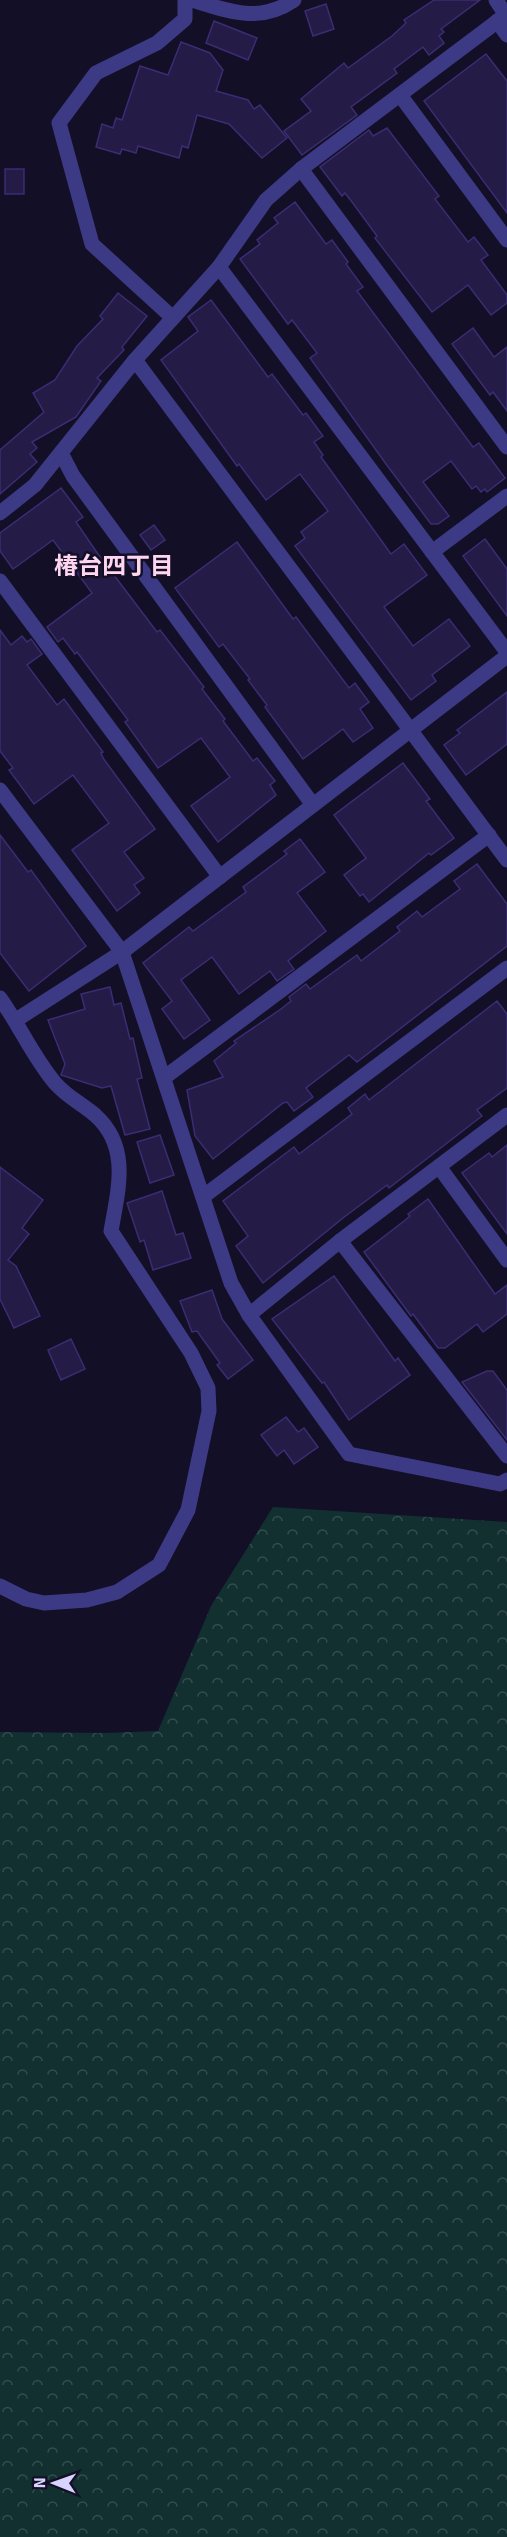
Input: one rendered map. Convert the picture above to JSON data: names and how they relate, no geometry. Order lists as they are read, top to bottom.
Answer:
{
  "districts": ["椿台四丁目"],
  "north": "left"
}
